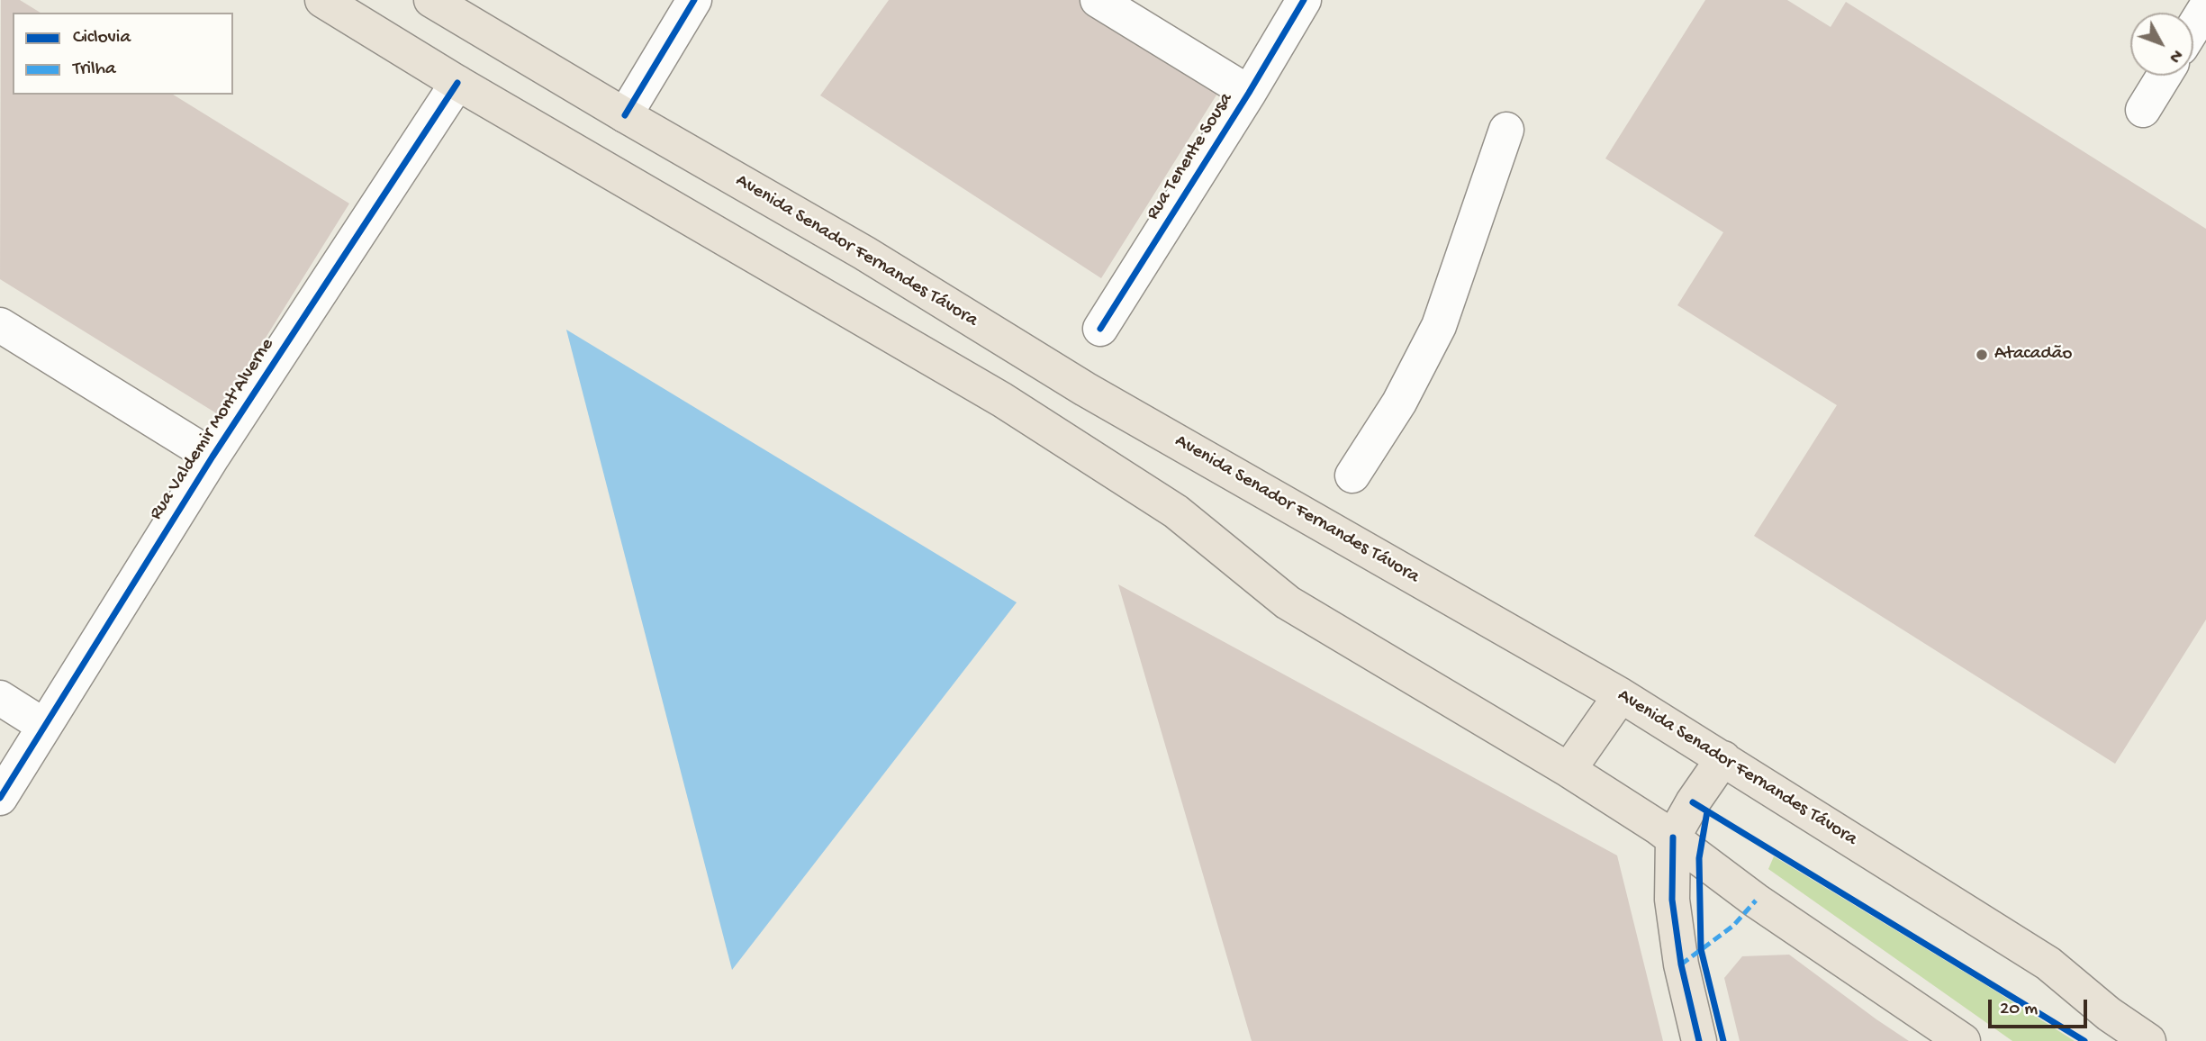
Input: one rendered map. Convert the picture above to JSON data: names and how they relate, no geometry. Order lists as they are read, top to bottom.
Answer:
{
  "streets": {
    "main road": ["Avenida Senador Fernandes Távora"],
    "street": ["Rua Tenente Sousa", "Rua Valdemir Mont'Alverne"]
  },
  "places": ["Atacadão"],
  "legend": ["Ciclovia", "Trilha"],
  "scale_bar": "20 m",
  "north": "bottom right"
}
